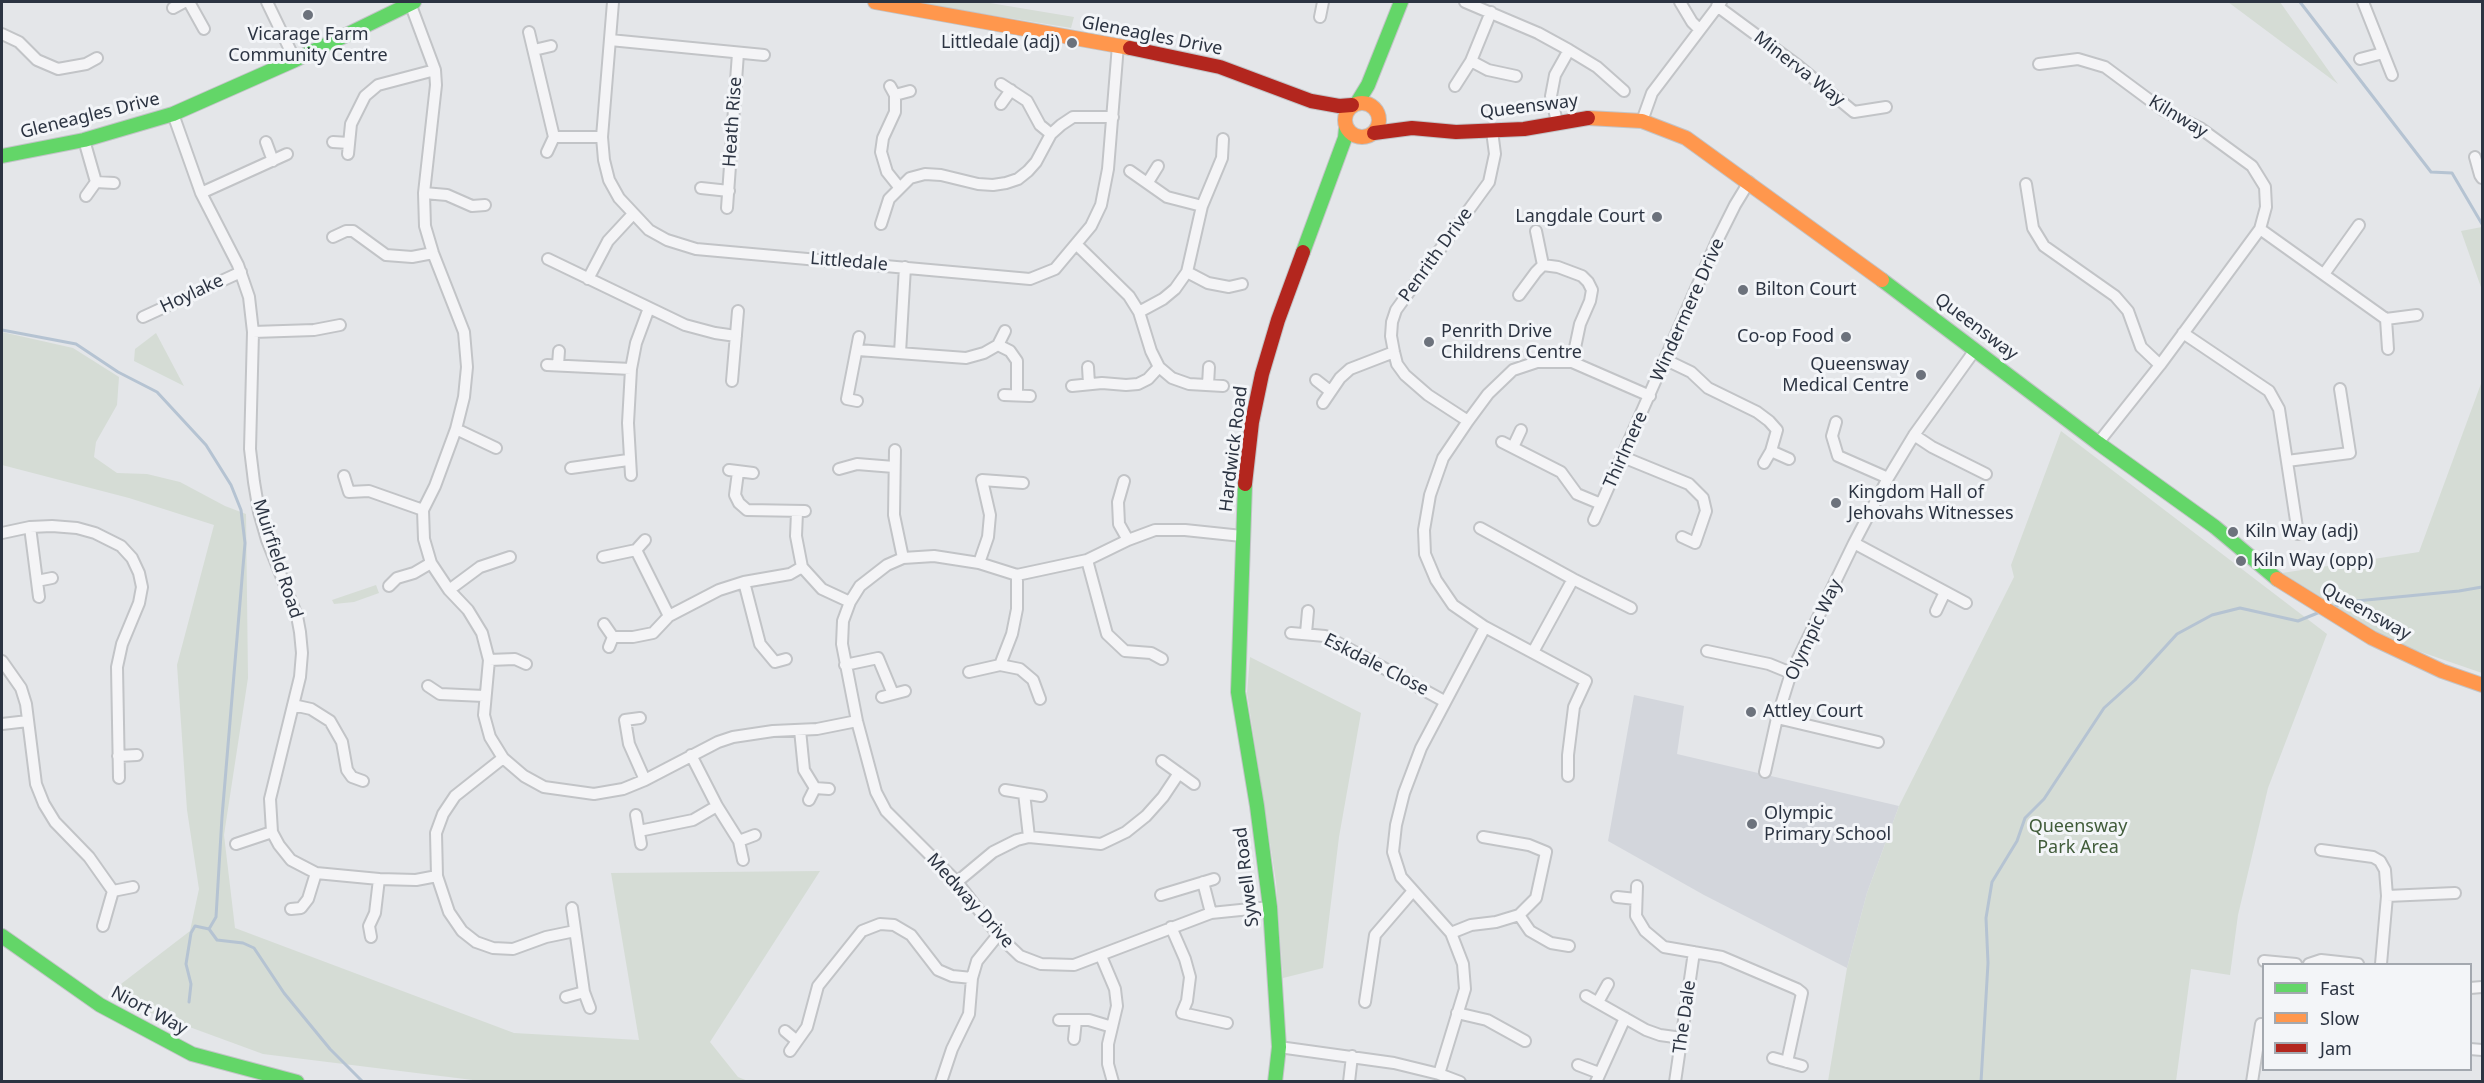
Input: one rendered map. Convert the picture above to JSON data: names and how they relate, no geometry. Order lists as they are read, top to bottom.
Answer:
{
  "streets": {
    "main road": [
      "Gleneagles Drive",
      "Queensway",
      "Hardwick Road",
      "Sywell Road",
      "Niort Way"
    ],
    "street": [
      "Minerva Way",
      "Kilnway",
      "Heath Rise",
      "Penrith Drive",
      "Littledale",
      "Hoylake",
      "Windermere Drive",
      "Thirlmere",
      "Muirfield Road",
      "Olympic Way",
      "Eskdale Close",
      "Medway Drive",
      "The Dale"
    ]
  },
  "crossings": [
    ["Gleneagles Drive", "Queensway"],
    ["Gleneagles Drive", "Littledale"],
    ["Gleneagles Drive", "Hardwick Road"],
    ["Gleneagles Drive", "Muirfield Road"],
    ["Minerva Way", "Queensway"],
    ["Queensway", "Kilnway"],
    ["Queensway", "Penrith Drive"],
    ["Queensway", "Windermere Drive"],
    ["Queensway", "Hardwick Road"],
    ["Queensway", "Olympic Way"],
    ["Heath Rise", "Littledale"],
    ["Penrith Drive", "Windermere Drive"],
    ["Hoylake", "Muirfield Road"],
    ["Windermere Drive", "Thirlmere"],
    ["Hardwick Road", "Sywell Road"],
    ["Hardwick Road", "Medway Drive"],
    ["Sywell Road", "Medway Drive"]
  ],
  "parks": ["Queensway Park Area"],
  "places": [
    "Vicarage Farm Community Centre",
    "Littledale (adj)",
    "Langdale Court",
    "Bilton Court",
    "Co-op Food",
    "Penrith Drive Childrens Centre",
    "Queensway Medical Centre",
    "Kingdom Hall of Jehovahs Witnesses",
    "Kiln Way (adj)",
    "Kiln Way (opp)",
    "Attley Court",
    "Olympic Primary School"
  ],
  "legend": ["Fast", "Slow", "Jam"]
}
